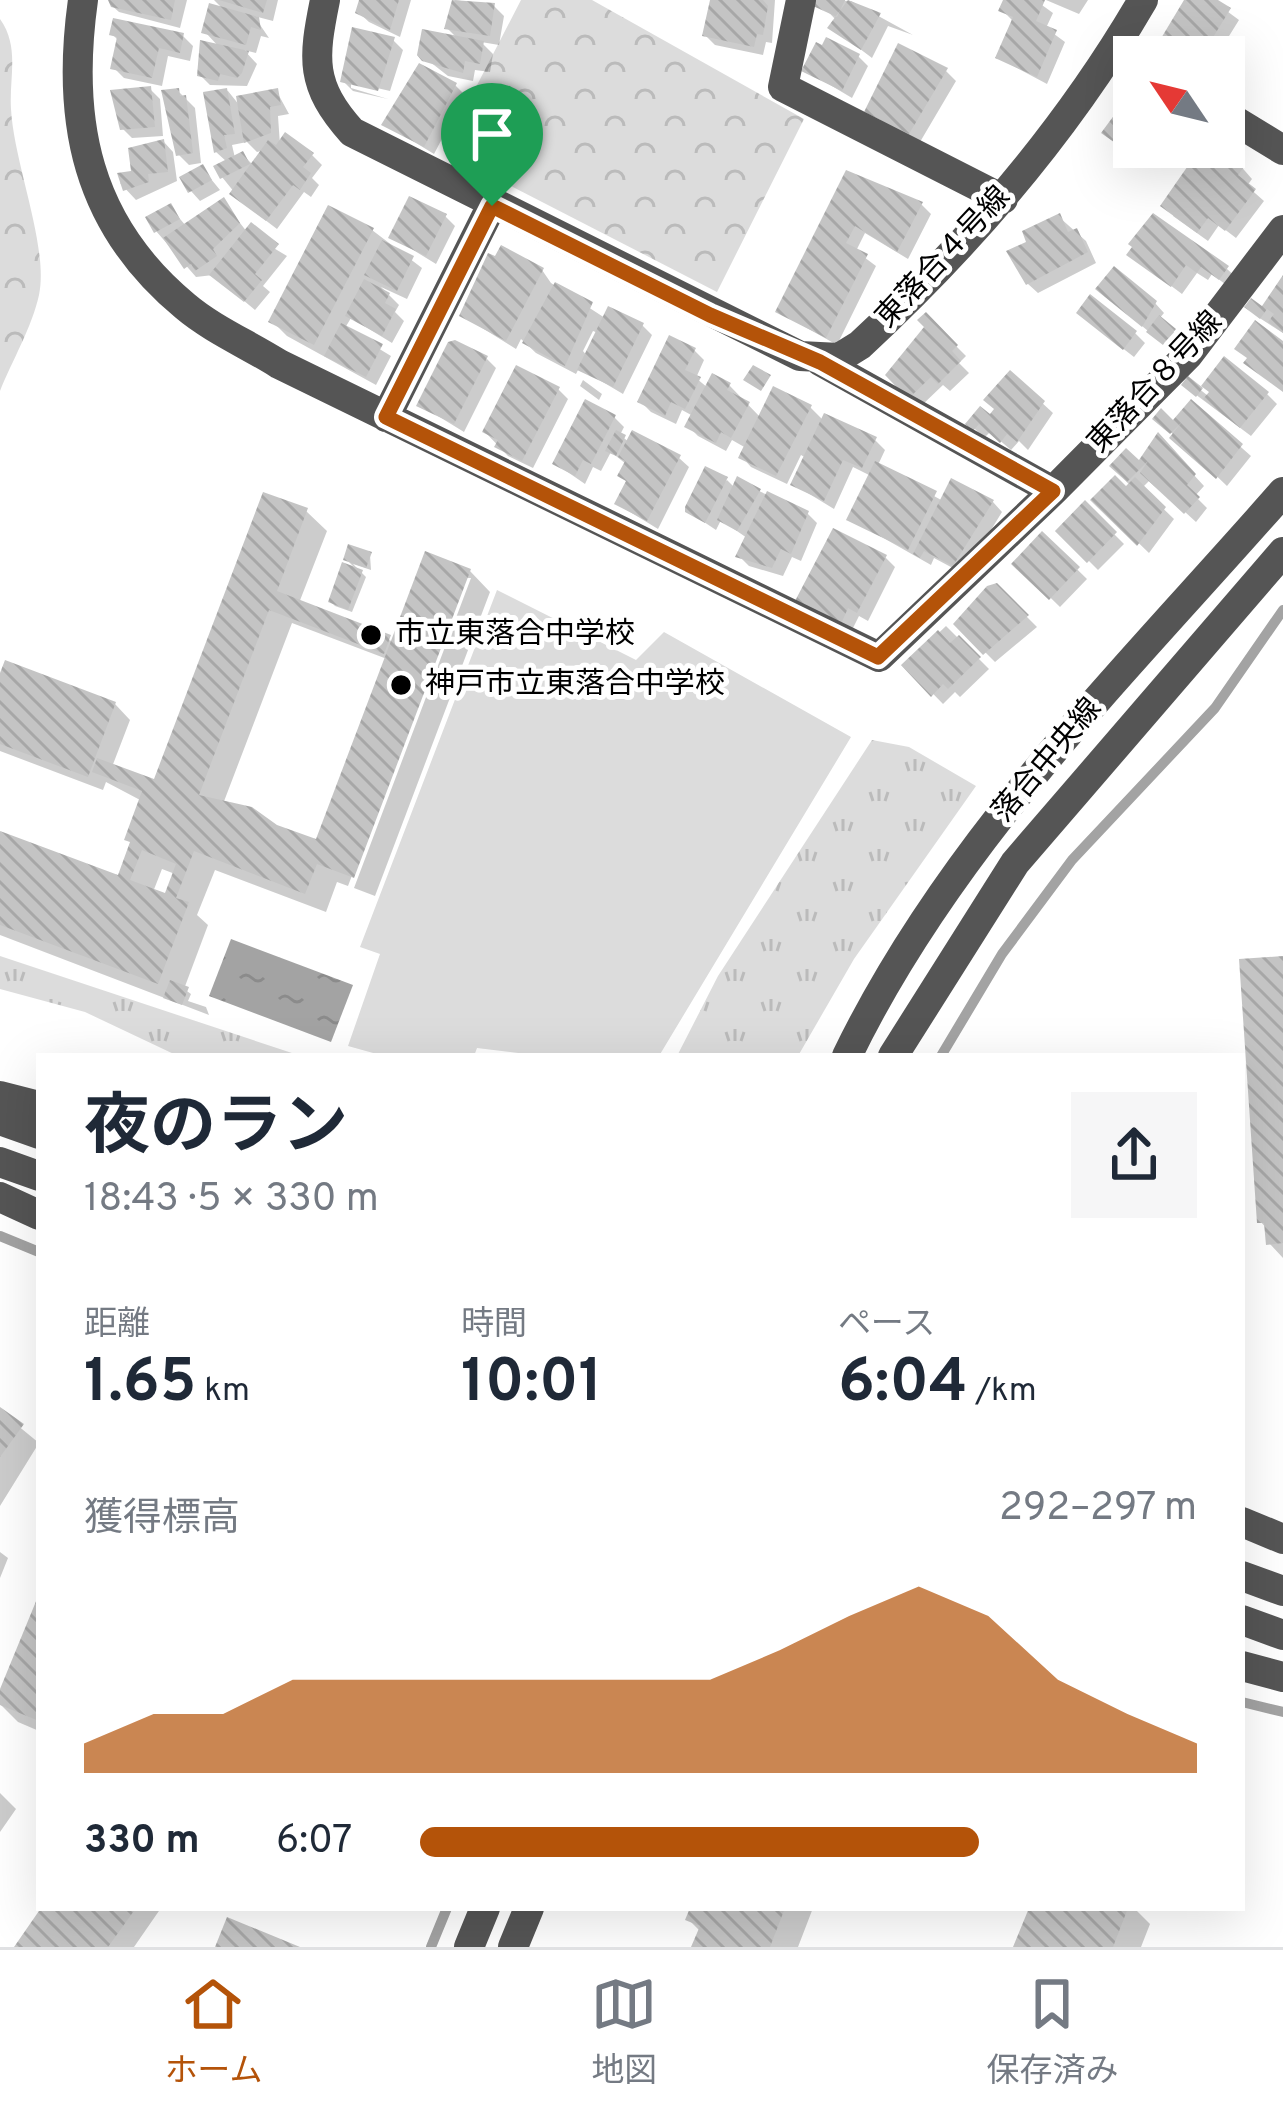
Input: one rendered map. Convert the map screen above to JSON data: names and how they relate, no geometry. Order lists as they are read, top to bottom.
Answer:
{
  "streets": {
    "street": ["東落合４号線", "東落合８号線", "落合中央線"]
  },
  "places": ["市立東落合中学校", "神戸市立東落合中学校"],
  "north": "top left",
  "page": {
    "heading": ["夜のラン", "18:43 · 5 × 330 m"],
    "stats": [
      ["距離", "1.65 km"],
      ["時間", "10:01"],
      ["ペース", "6:04 /km"]
    ],
    "chart": ["獲得標高", "292–297 m"],
    "list": [
      {
        "name": "330 m",
        "note": "6:07"
      }
    ],
    "tabs": ["ホーム", "地図", "保存済み"]
  }
}
